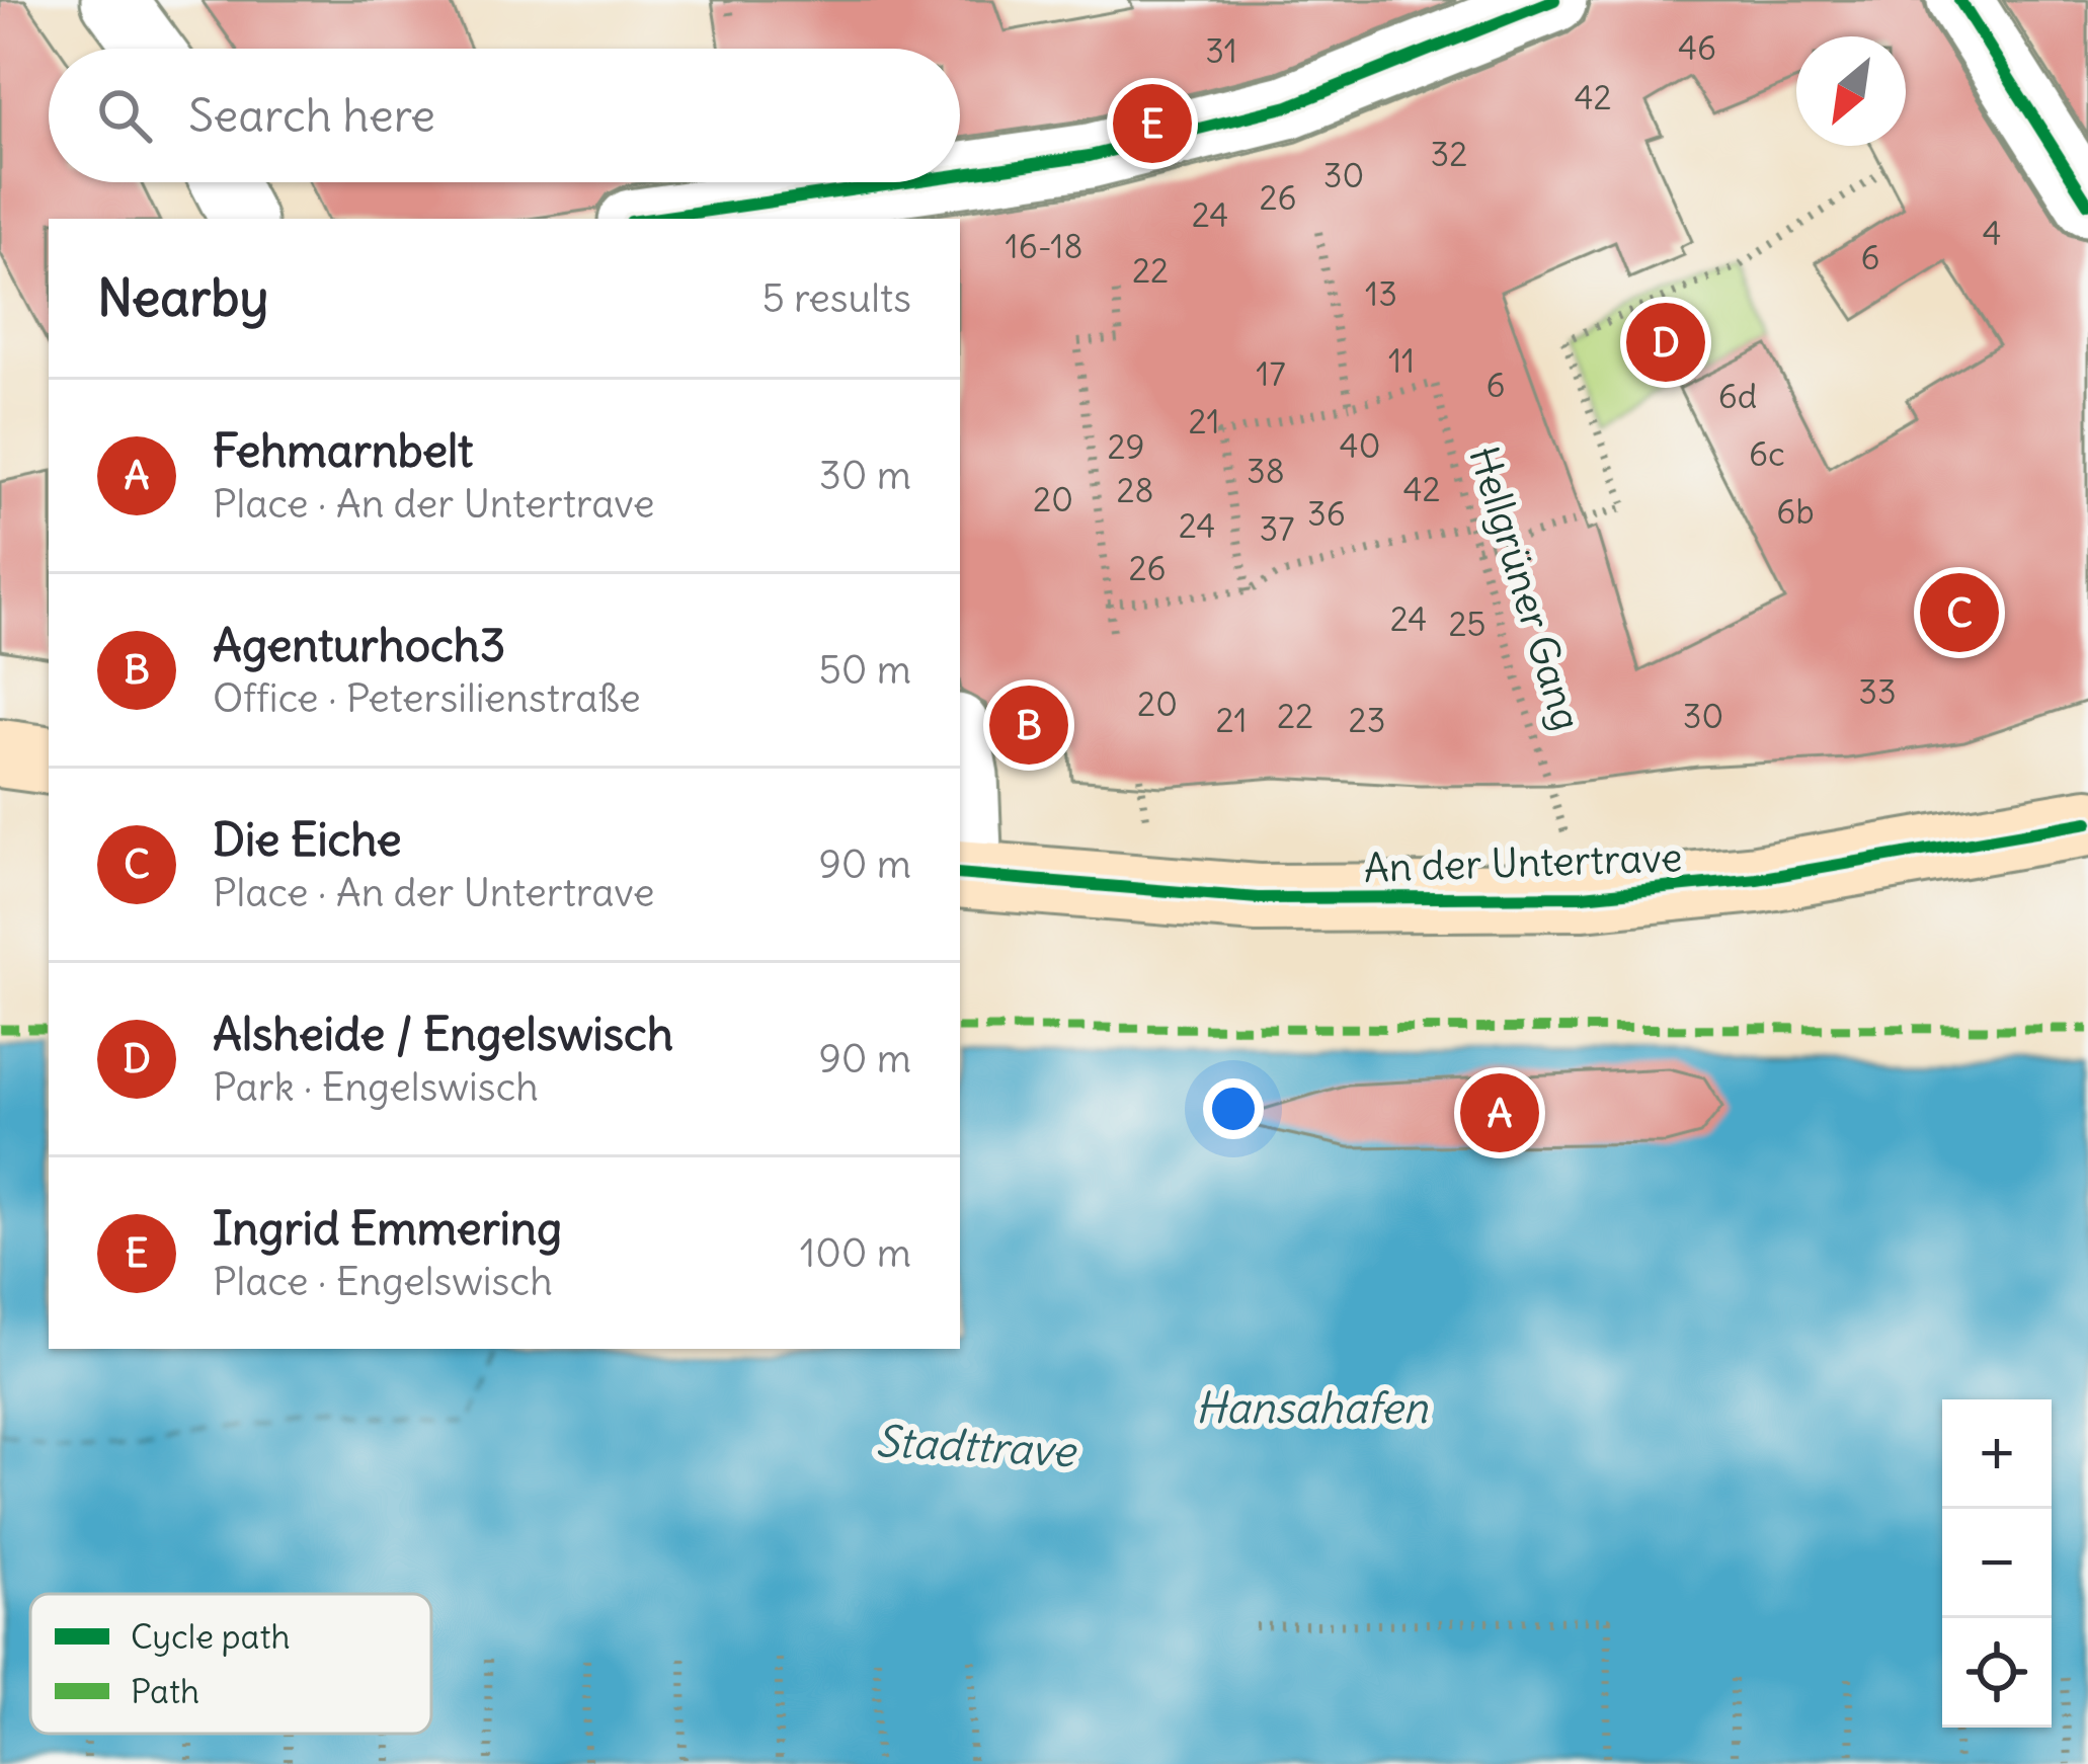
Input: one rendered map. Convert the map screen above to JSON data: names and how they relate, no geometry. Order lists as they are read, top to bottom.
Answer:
{
  "streets": {
    "main road": ["An der Untertrave"],
    "path": ["Hellgrüner Gang"]
  },
  "crossings": [
    ["Hellgrüner Gang", "An der Untertrave"]
  ],
  "water": ["Hansahafen", "Stadttrave"],
  "house_numbers": [
    "46",
    "31",
    "42",
    "32",
    "30",
    "26",
    "24",
    "4",
    "16-18",
    "6",
    "22",
    "13",
    "11",
    "17",
    "6",
    "6d",
    "21",
    "40",
    "29",
    "6c",
    "38",
    "42",
    "28",
    "20",
    "6b",
    "36",
    "24",
    "37",
    "26",
    "24",
    "25",
    "33",
    "20",
    "22",
    "30",
    "21",
    "23"
  ],
  "legend": ["Cycle path", "Path"],
  "north": "bottom left",
  "page": {
    "search": "Search here",
    "pins": [
      "E",
      "D",
      "C",
      "B",
      "A"
    ],
    "heading": ["Nearby", "5 results"],
    "list": [
      {
        "mark": "A",
        "name": "Fehmarnbelt",
        "note": "Place · An der Untertrave",
        "value": "30 m"
      },
      {
        "mark": "B",
        "name": "Agenturhoch3",
        "note": "Office · Petersilienstraße",
        "value": "50 m"
      },
      {
        "mark": "C",
        "name": "Die Eiche",
        "note": "Place · An der Untertrave",
        "value": "90 m"
      },
      {
        "mark": "D",
        "name": "Alsheide / Engelswisch",
        "note": "Park · Engelswisch",
        "value": "90 m"
      },
      {
        "mark": "E",
        "name": "Ingrid Emmering",
        "note": "Place · Engelswisch",
        "value": "100 m"
      }
    ],
    "map_buttons": ["+", "−"]
  }
}
